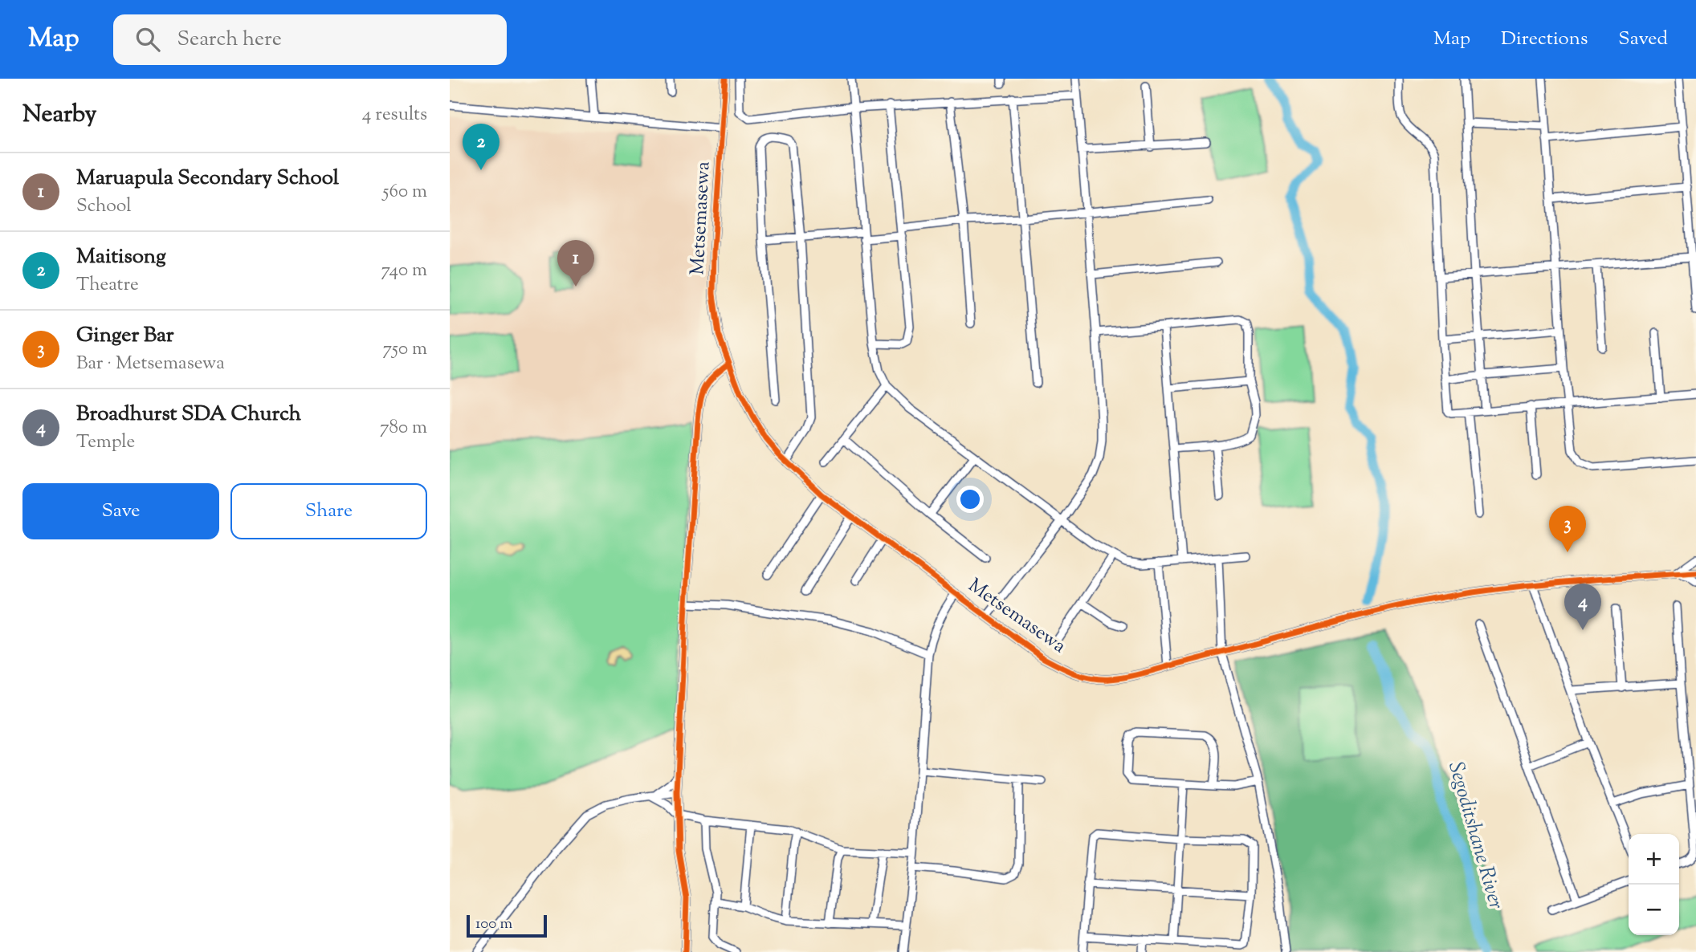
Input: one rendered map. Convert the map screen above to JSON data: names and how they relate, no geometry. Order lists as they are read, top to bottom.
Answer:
{
  "streets": {
    "street": ["Metsemasewa"]
  },
  "water": ["Segoditshane River"],
  "scale_bar": "100 m",
  "page": {
    "header": "Map",
    "search": "Search here",
    "nav": ["Map", "Directions", "Saved"],
    "heading": ["Nearby", "4 results"],
    "pins": [
      "2",
      "1",
      "3",
      "4"
    ],
    "list": [
      {
        "mark": "1",
        "name": "Maruapula Secondary School",
        "note": "School",
        "value": "560 m"
      },
      {
        "mark": "2",
        "name": "Maitisong",
        "note": "Theatre",
        "value": "740 m"
      },
      {
        "mark": "3",
        "name": "Ginger Bar",
        "note": "Bar · Metsemasewa",
        "value": "750 m"
      },
      {
        "mark": "4",
        "name": "Broadhurst SDA Church",
        "note": "Temple",
        "value": "780 m"
      }
    ],
    "buttons": ["Save", "Share"],
    "map_buttons": ["+", "−"],
    "scale": "100 m"
  }
}
